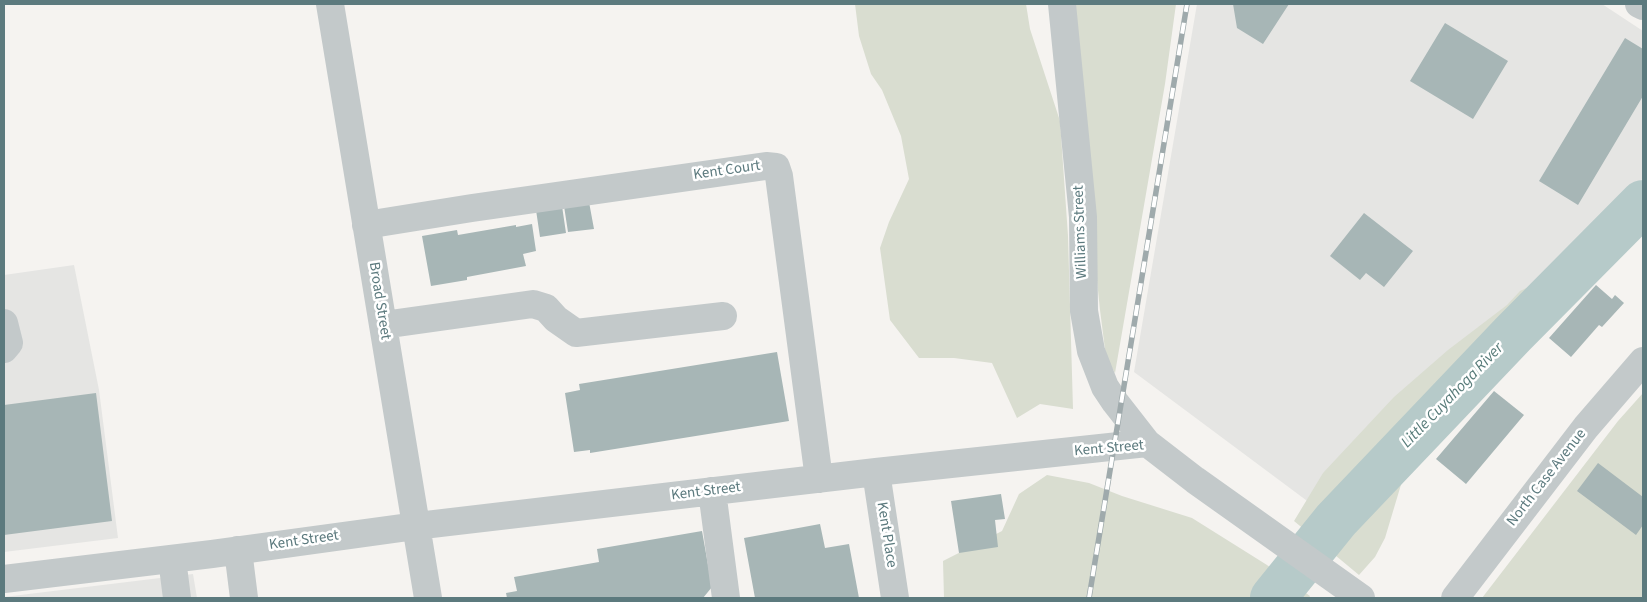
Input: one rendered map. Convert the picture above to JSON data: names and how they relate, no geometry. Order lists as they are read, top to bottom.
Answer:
{
  "streets": {
    "street": [
      "Kent Court",
      "Williams Street",
      "Broad Street",
      "Kent Street",
      "North Case Avenue",
      "Kent Place"
    ]
  },
  "crossings": [
    ["Kent Court", "Broad Street"],
    ["Kent Court", "Kent Street"],
    ["Williams Street", "Kent Street"],
    ["Broad Street", "Kent Street"],
    ["Kent Street", "Kent Place"]
  ],
  "water": ["Little Cuyahoga River"]
}
